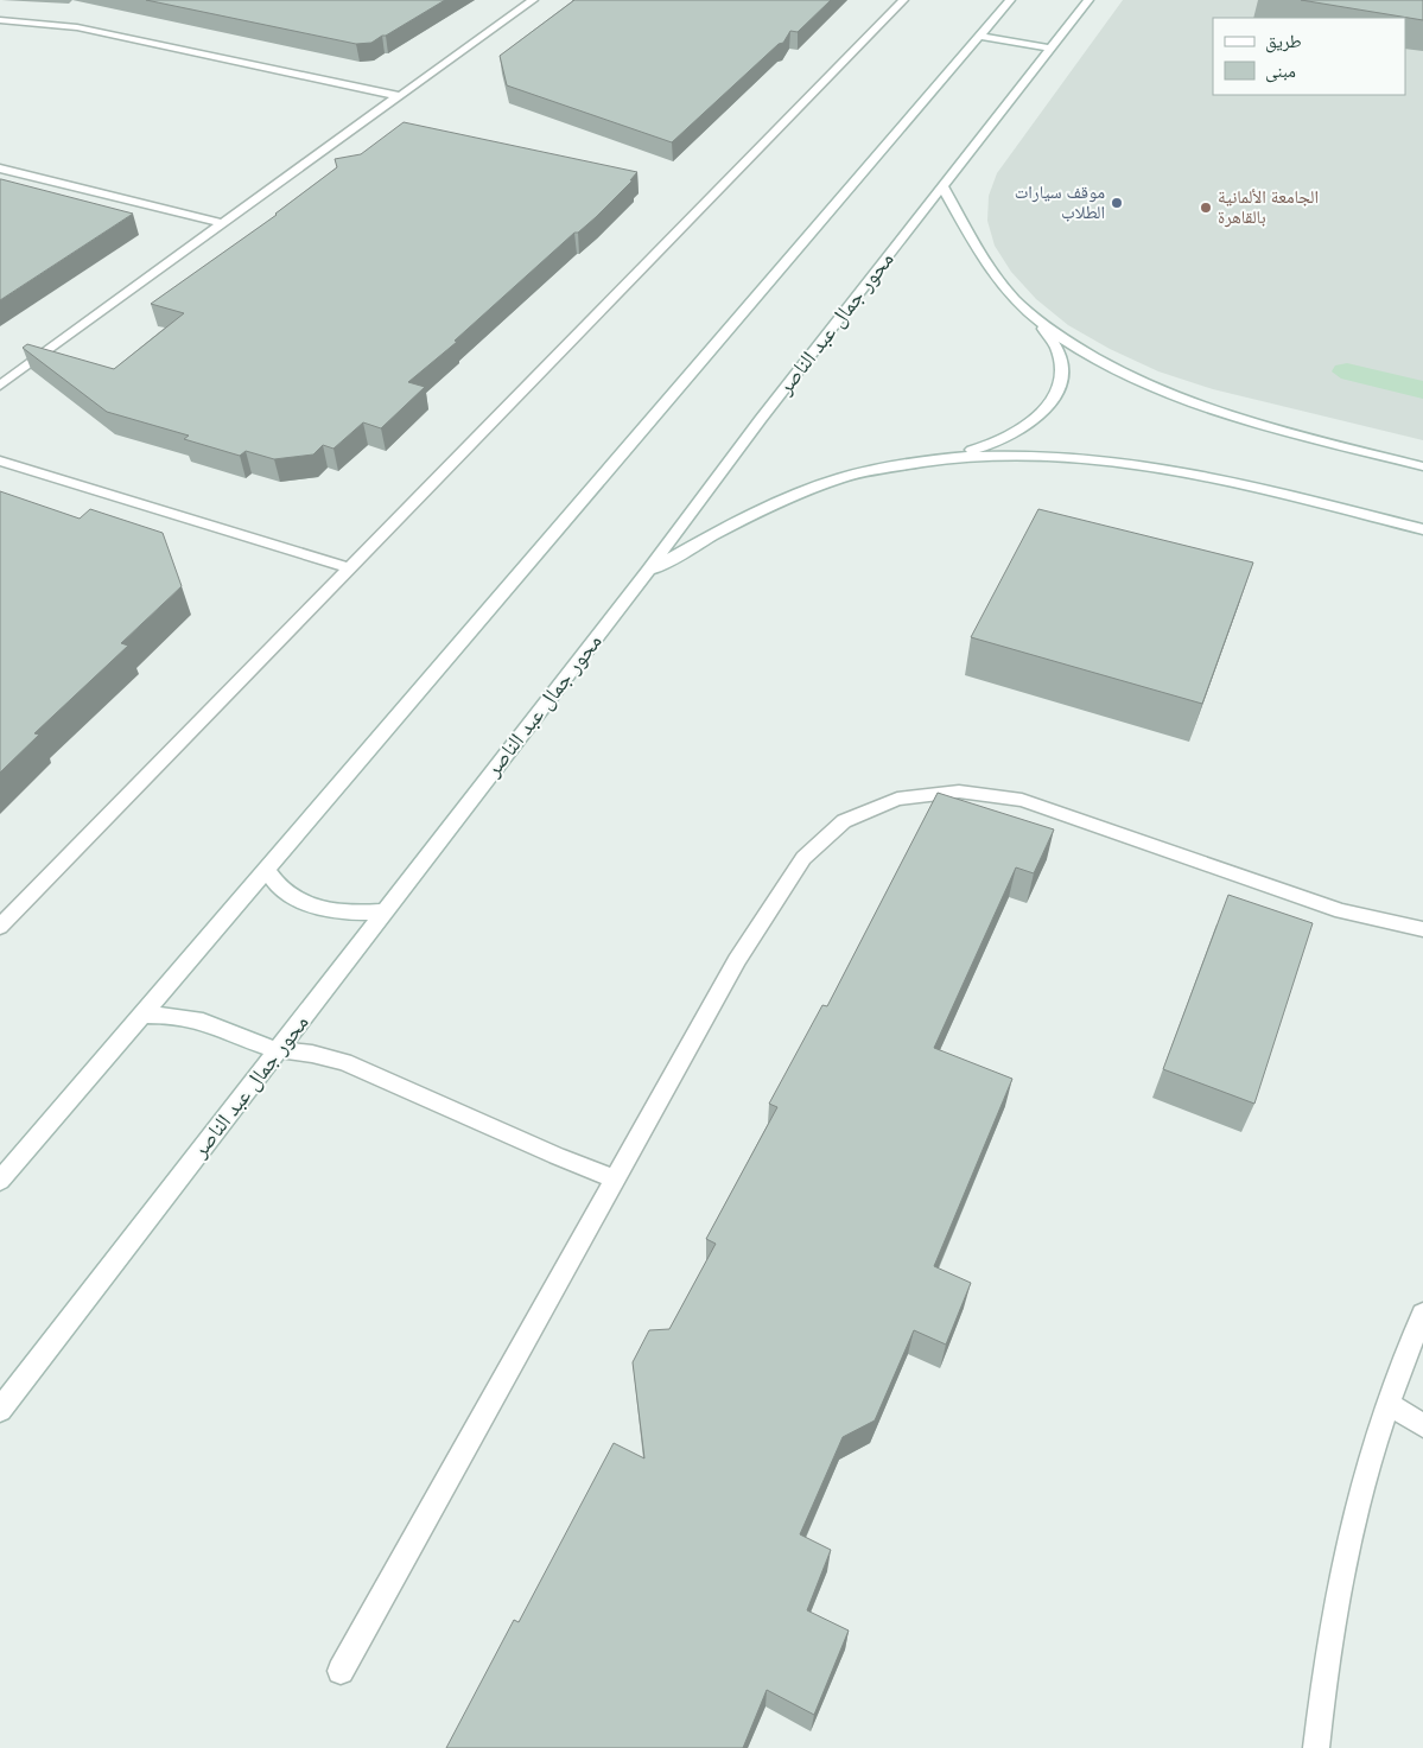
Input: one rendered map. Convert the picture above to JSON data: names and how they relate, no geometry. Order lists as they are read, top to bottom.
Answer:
{
  "streets": {
    "main road": ["محور جمال عبد الناصر"]
  },
  "places": ["موقف سيارات الطلاب", "الجامعة الألمانية بالقاهرة"],
  "legend": ["طريق", "مبنى"]
}
